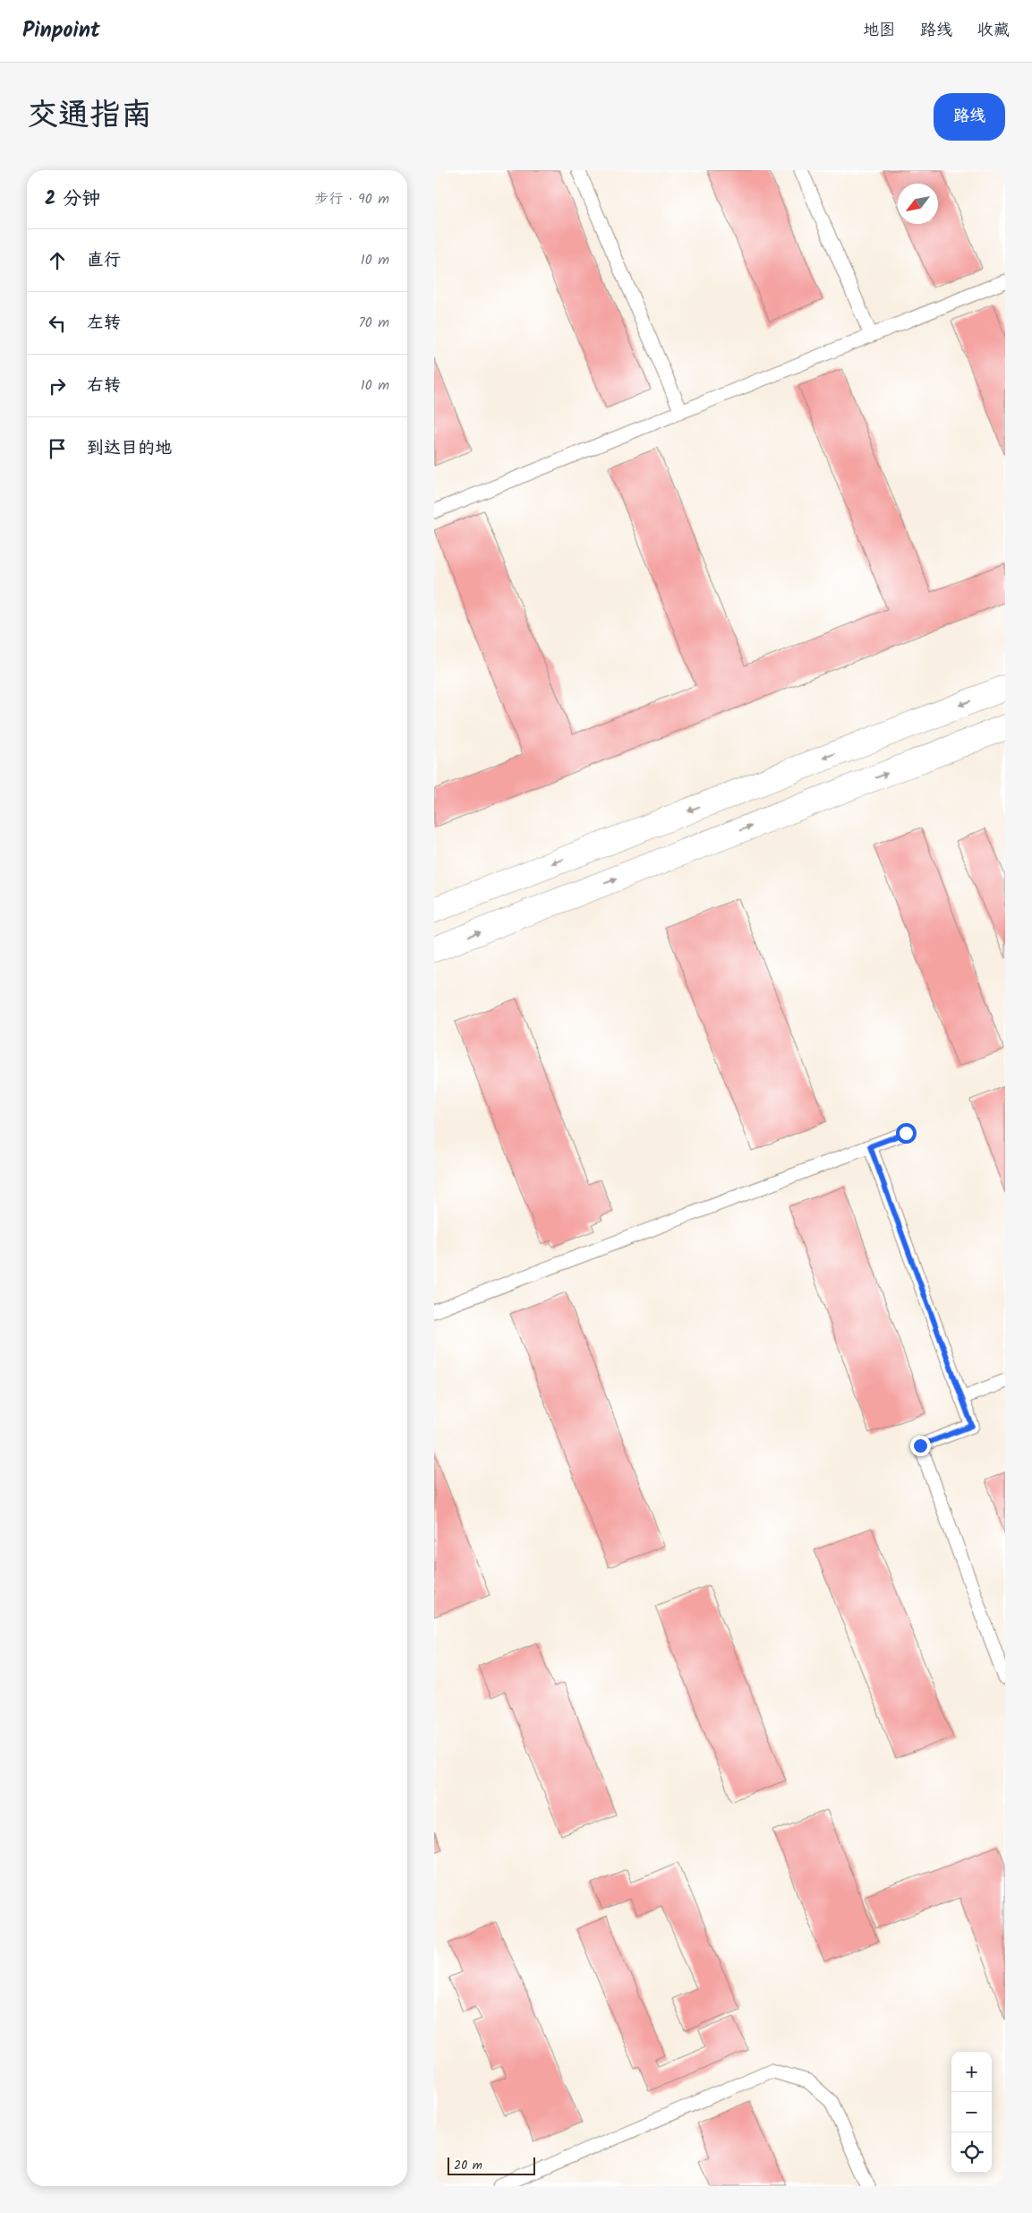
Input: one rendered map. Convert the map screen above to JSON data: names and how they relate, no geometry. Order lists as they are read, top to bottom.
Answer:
{
  "scale_bar": "20 m",
  "north": "bottom left",
  "page": {
    "header": "Pinpoint",
    "nav": ["地图", "路线", "收藏"],
    "title": "交通指南",
    "buttons": "路线",
    "heading": ["2 分钟", "步行 · 90 m"],
    "list": [
      ["直行", "10 m"],
      ["左转", "70 m"],
      ["右转", "10 m"],
      "到达目的地"
    ],
    "map_buttons": ["+", "−"],
    "scale": "20 m"
  }
}
